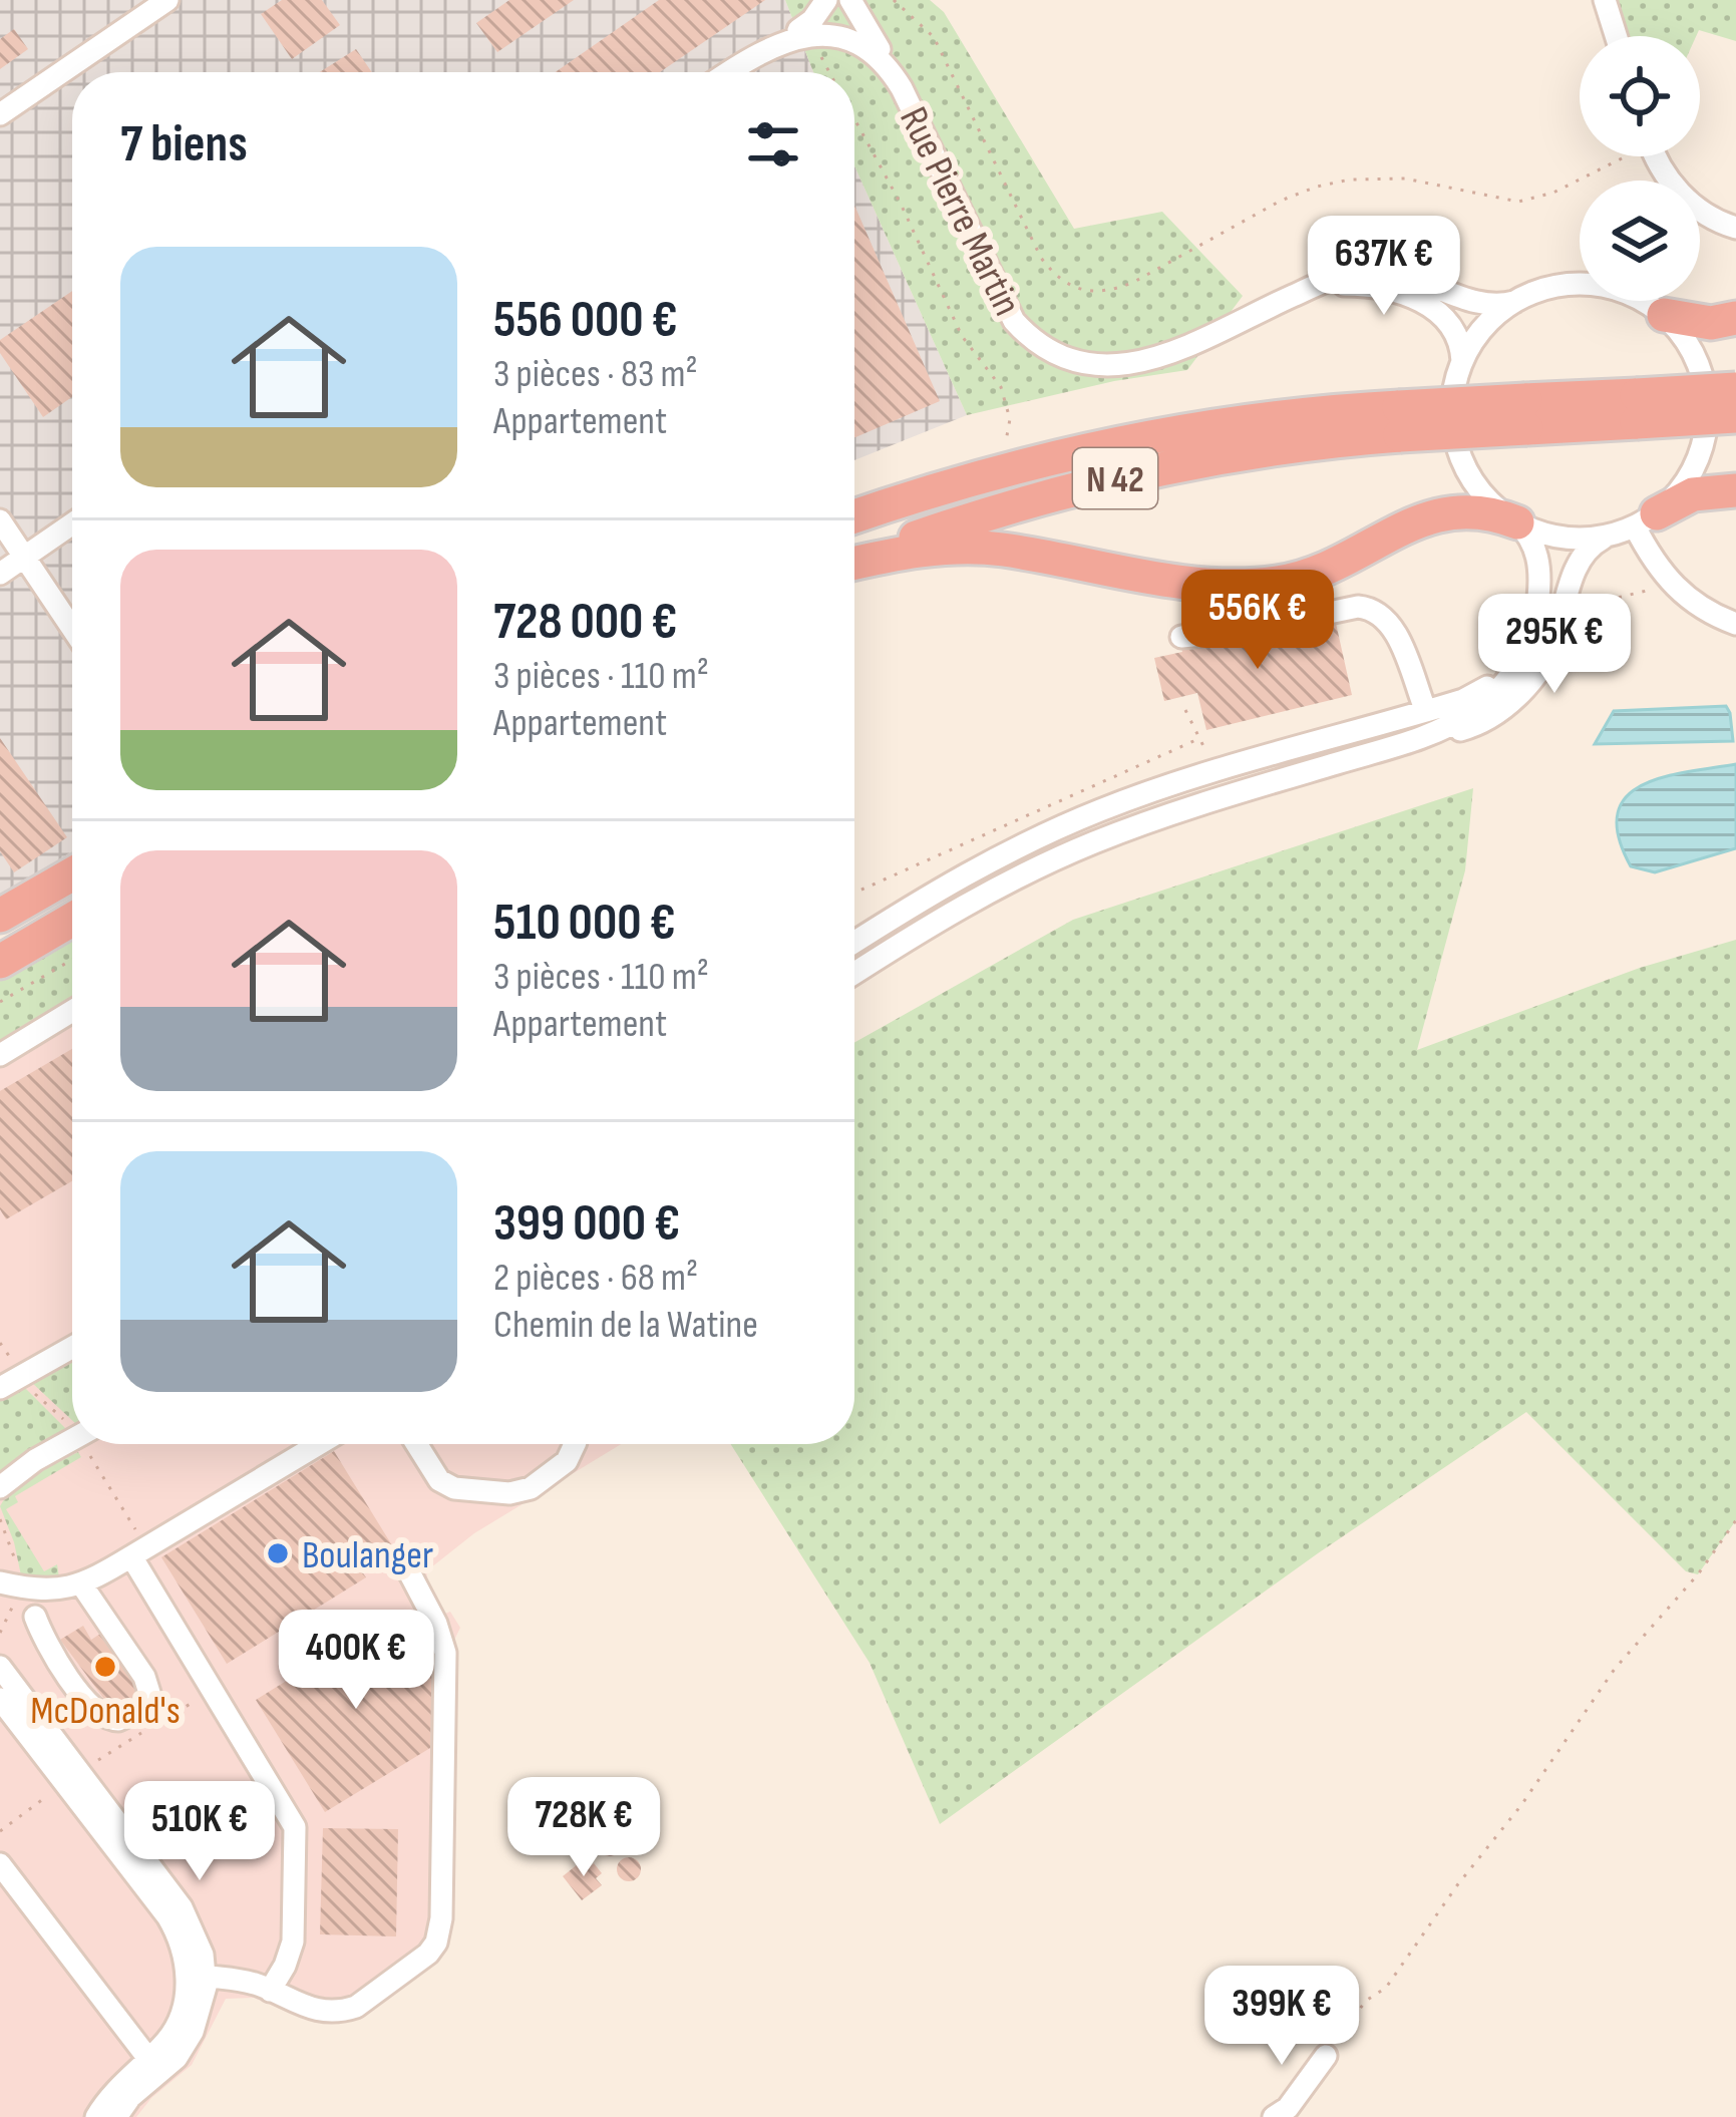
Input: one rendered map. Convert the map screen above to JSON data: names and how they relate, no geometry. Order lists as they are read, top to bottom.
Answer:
{
  "streets": {
    "highway": ["N 42"],
    "street": ["Rue Pierre Martin"]
  },
  "places": ["Boulanger", "McDonald's"],
  "page": {
    "heading": "7 biens",
    "price": [
      "637K €",
      "556K €",
      "295K €",
      "400K €",
      "728K €",
      "510K €",
      "399K €"
    ],
    "list": [
      {
        "name": "556 000 €",
        "note": "3 pièces · 83 m² · Appartement"
      },
      {
        "name": "728 000 €",
        "note": "3 pièces · 110 m² · Appartement"
      },
      {
        "name": "510 000 €",
        "note": "3 pièces · 110 m² · Appartement"
      },
      {
        "name": "399 000 €",
        "note": "2 pièces · 68 m² · Chemin de la Watine"
      }
    ]
  }
}
